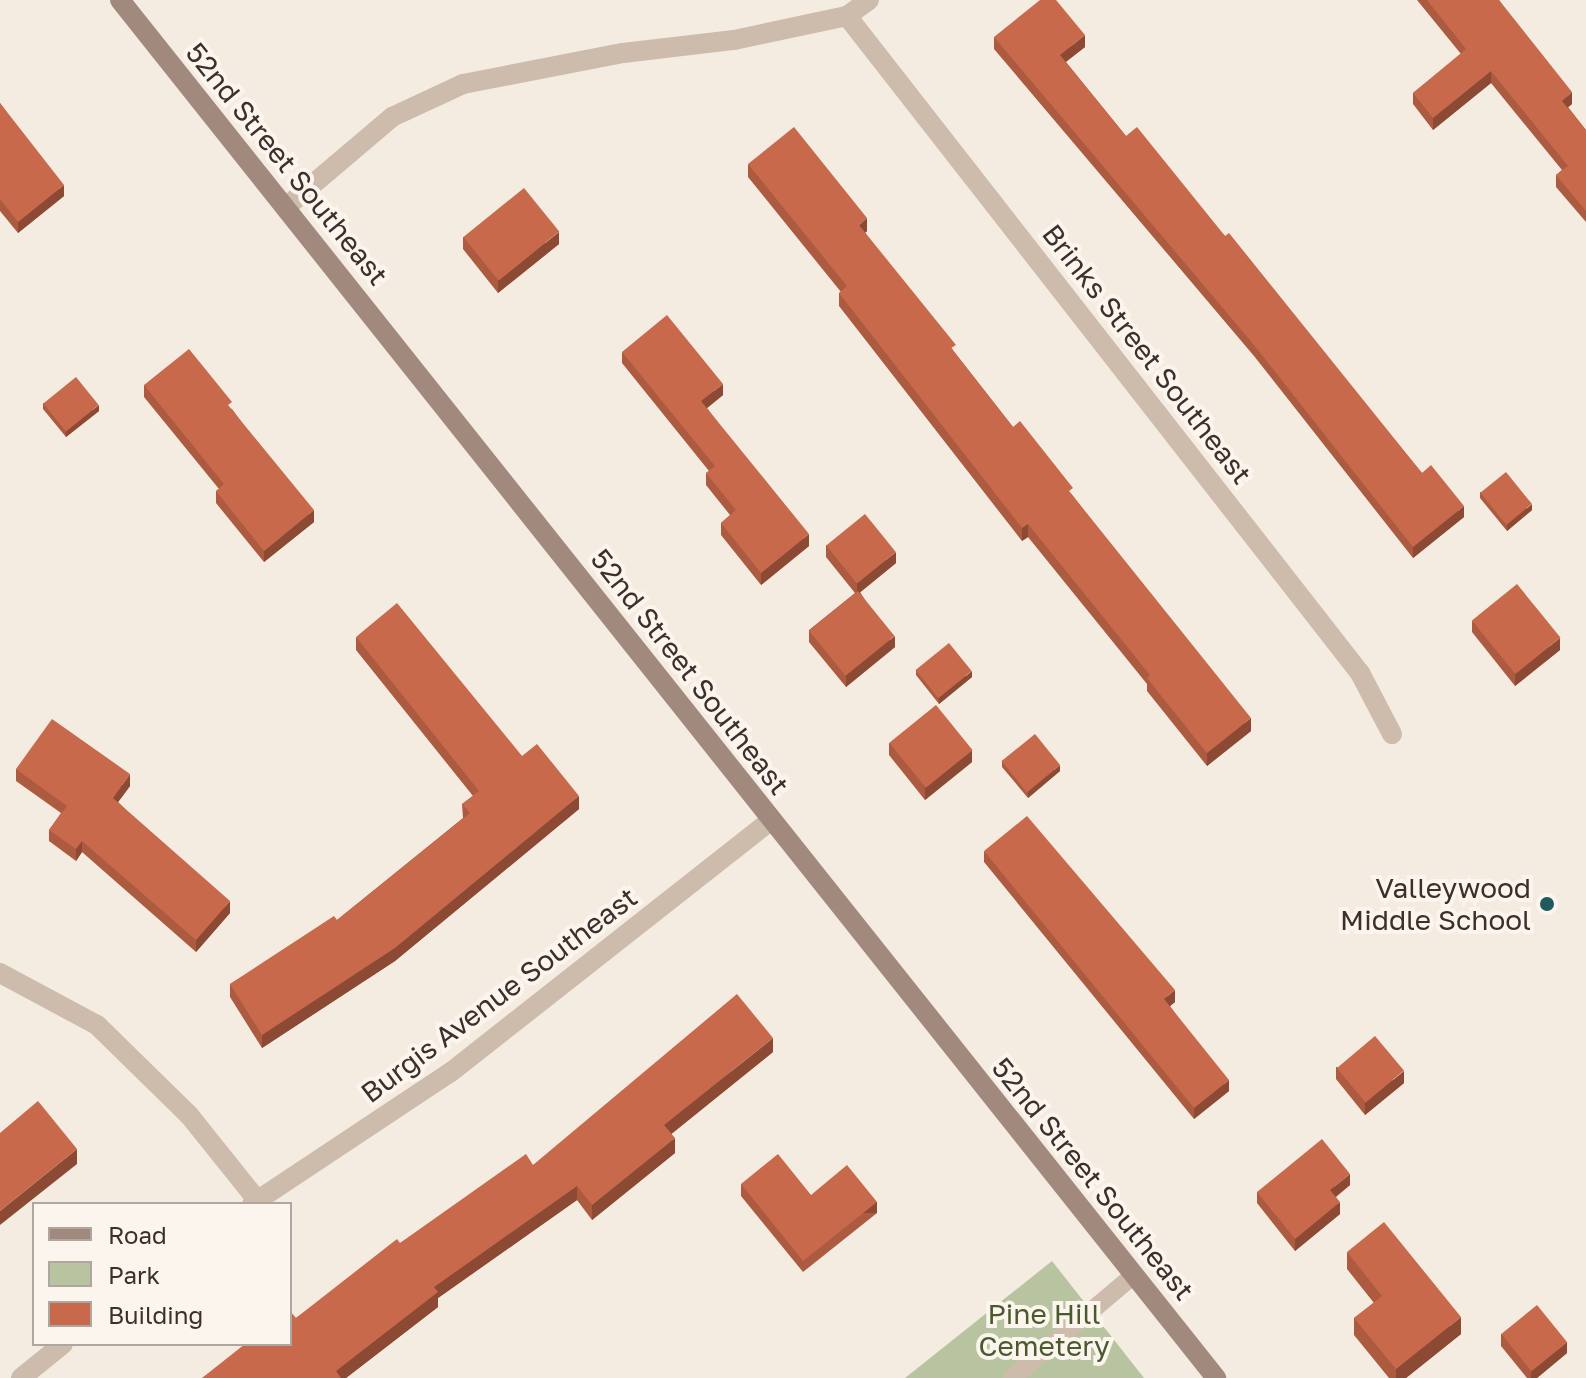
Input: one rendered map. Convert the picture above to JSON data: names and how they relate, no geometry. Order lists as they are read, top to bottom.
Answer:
{
  "streets": {
    "main road": ["52nd Street Southeast"],
    "street": ["Brinks Street Southeast", "Burgis Avenue Southeast"]
  },
  "crossings": [
    ["52nd Street Southeast", "Burgis Avenue Southeast"]
  ],
  "parks": ["Pine Hill Cemetery"],
  "places": ["Valleywood Middle School"],
  "legend": ["Road", "Park", "Building"]
}
